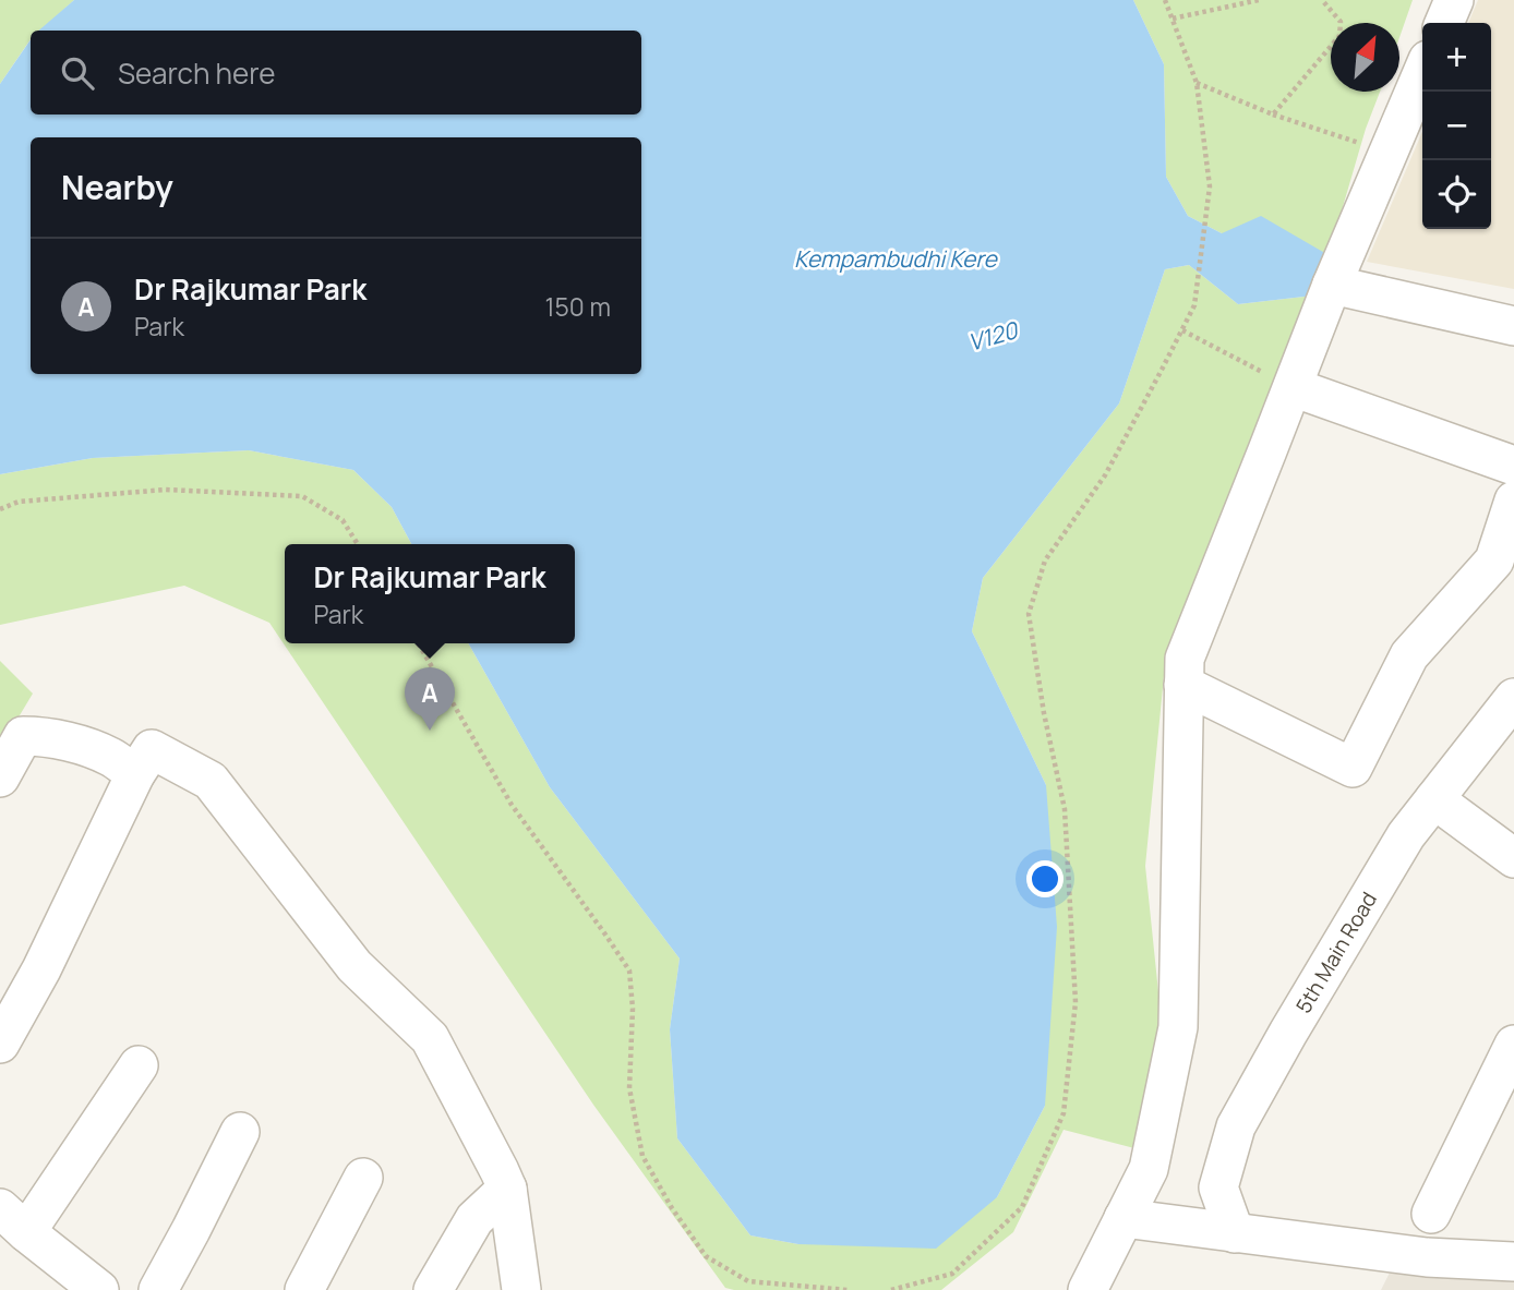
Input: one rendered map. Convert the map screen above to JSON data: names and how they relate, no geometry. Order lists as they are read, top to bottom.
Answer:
{
  "streets": {
    "street": ["5th Main Road"]
  },
  "water": ["Kempambudhi Kere", "V120"],
  "north": "top right",
  "page": {
    "map_buttons": ["+", "−"],
    "search": "Search here",
    "heading": "Nearby",
    "list": [
      {
        "mark": "A",
        "name": "Dr Rajkumar Park",
        "note": "Park",
        "value": "150 m"
      }
    ],
    "popup": ["Dr Rajkumar Park", "Park"],
    "pins": "A"
  }
}
